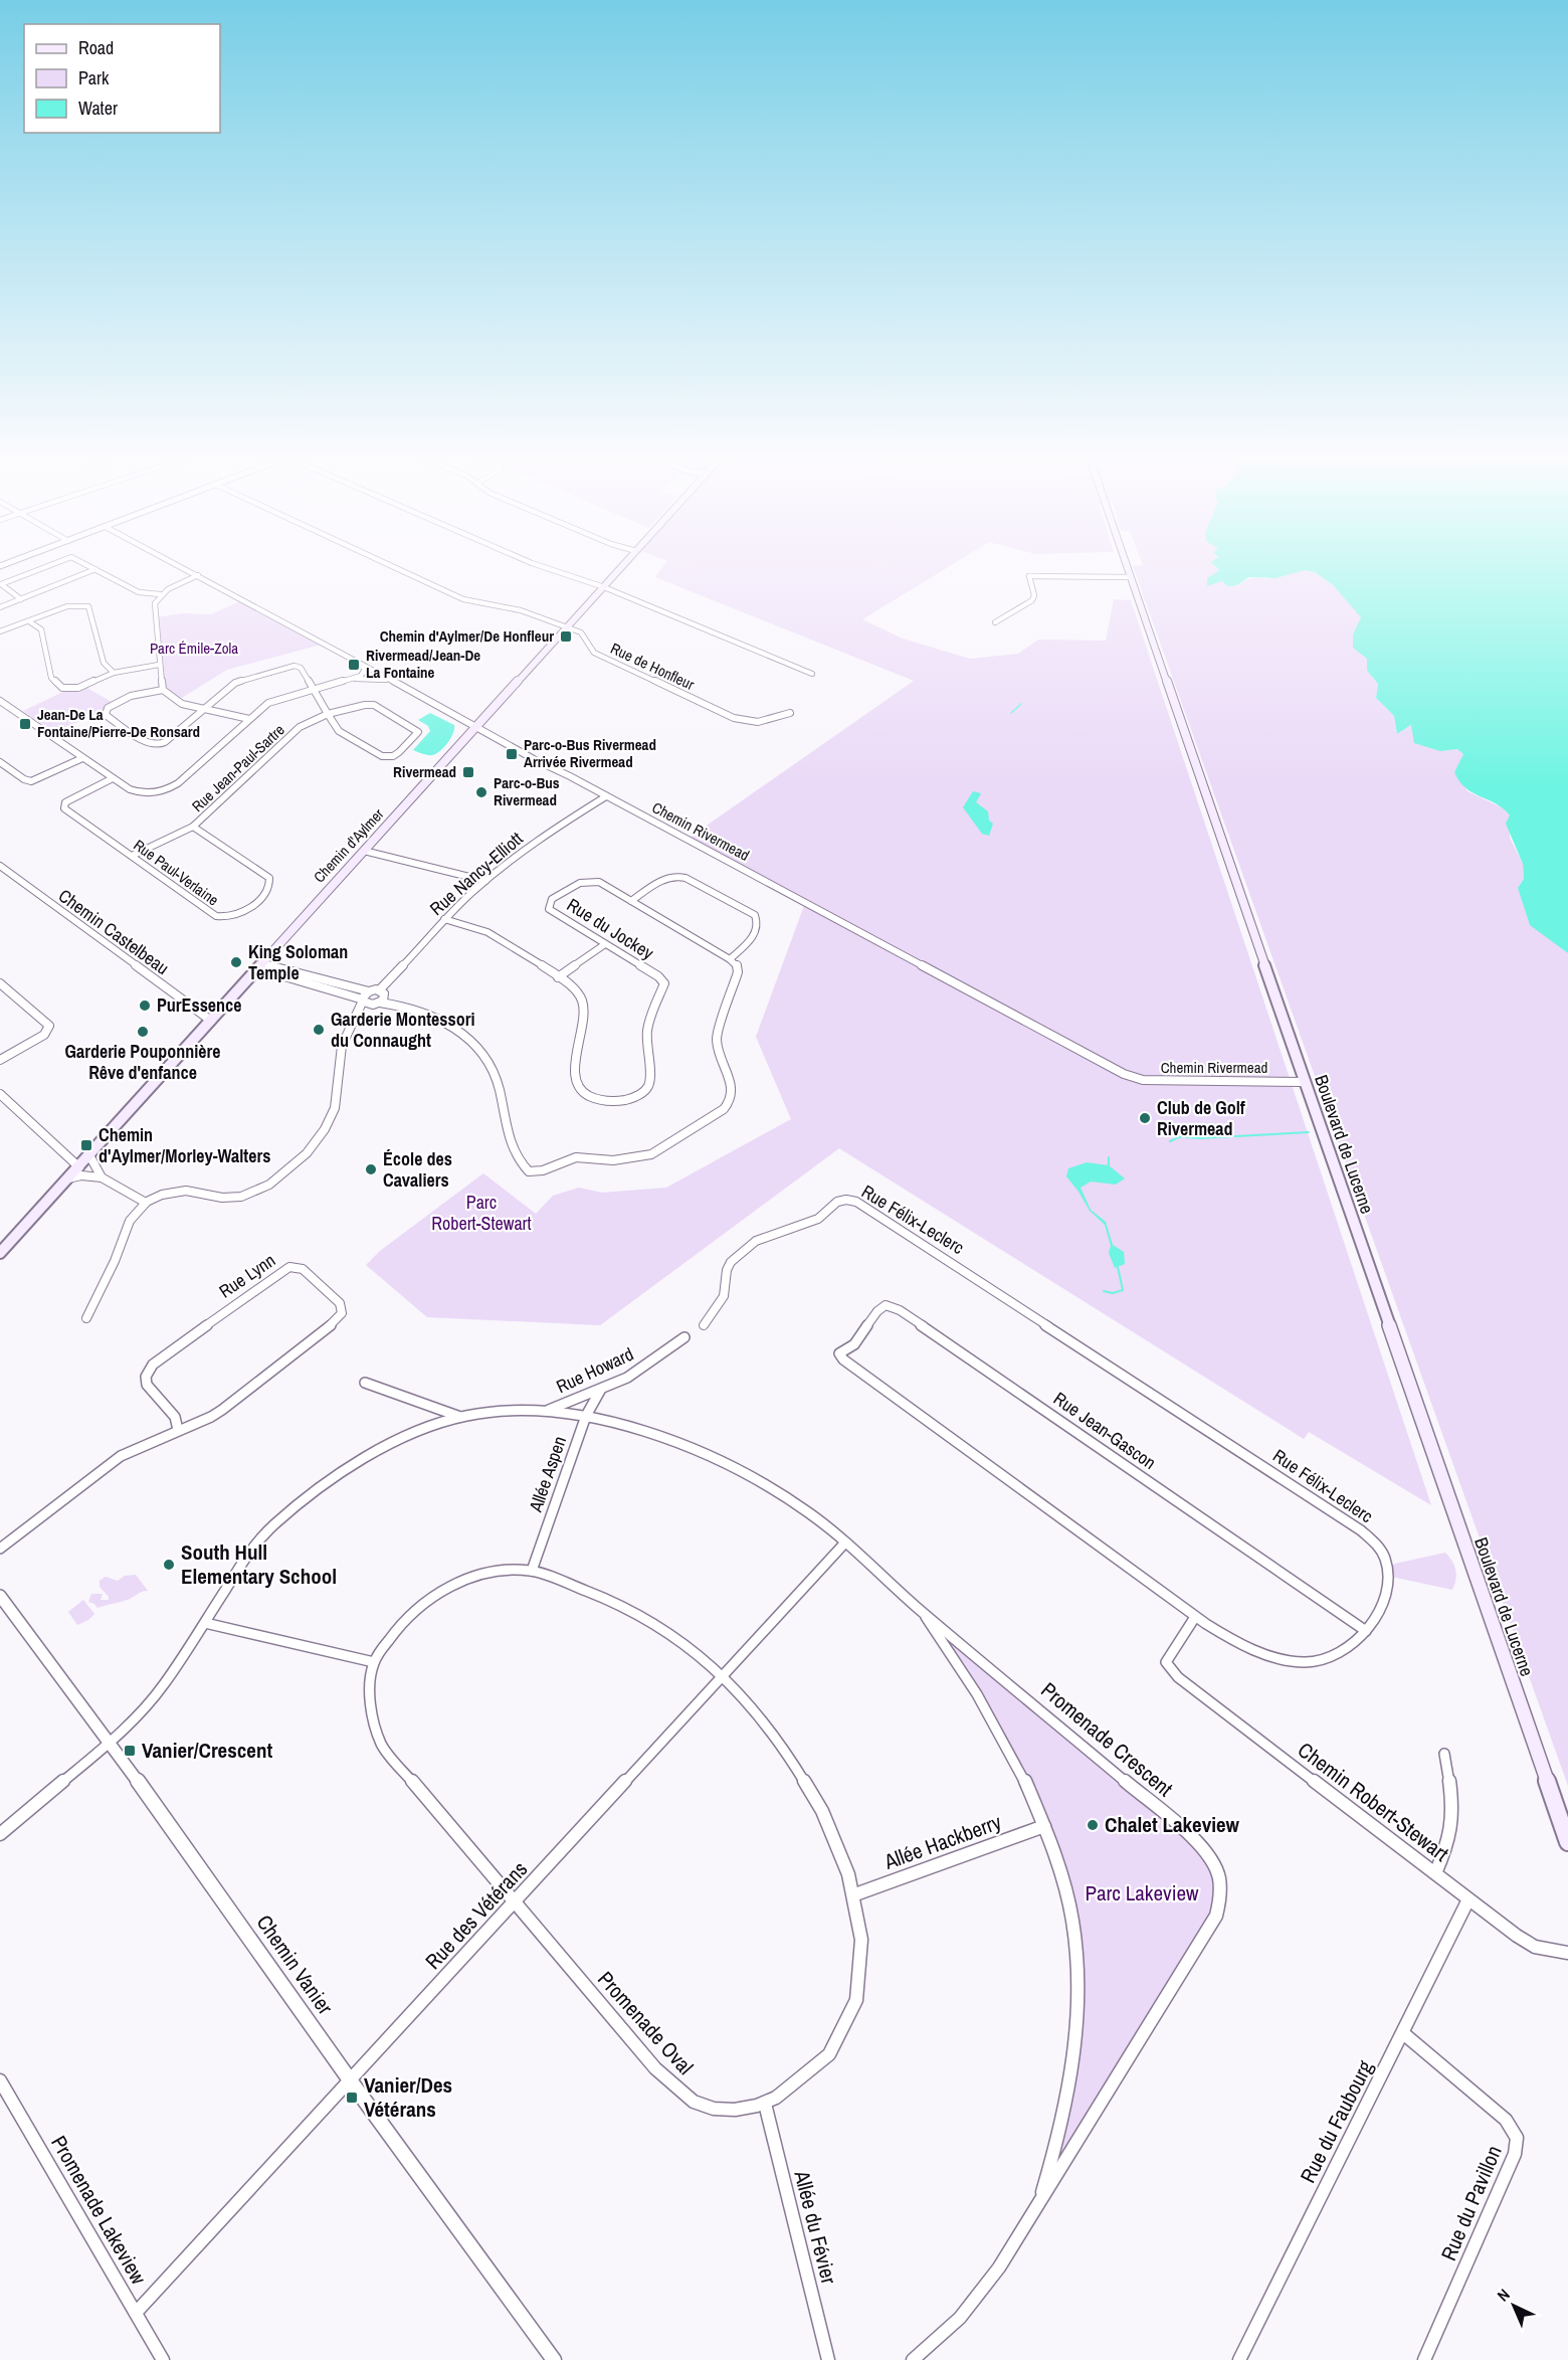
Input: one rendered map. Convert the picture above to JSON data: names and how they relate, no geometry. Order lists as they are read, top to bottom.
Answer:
{
  "streets": {
    "main road": ["Chemin d'Aylmer", "Boulevard de Lucerne"],
    "street": [
      "Rue de Honfleur",
      "Rue Jean-Paul-Sartre",
      "Chemin Rivermead",
      "Rue Paul-Verlaine",
      "Rue Nancy-Elliott",
      "Rue du Jockey",
      "Chemin Castelbeau",
      "Rue Félix-Leclerc",
      "Rue Lynn",
      "Rue Howard",
      "Rue Jean-Gascon",
      "Allée Aspen",
      "Promenade Crescent",
      "Chemin Robert-Stewart",
      "Allée Hackberry",
      "Rue des Vétérans",
      "Chemin Vanier",
      "Promenade Oval",
      "Rue du Faubourg",
      "Rue du Pavillon",
      "Promenade Lakeview",
      "Allée du Févier"
    ]
  },
  "crossings": [
    ["Rue de Honfleur", "Chemin d'Aylmer"],
    ["Rue Jean-Paul-Sartre", "Rue Paul-Verlaine"],
    ["Chemin Rivermead", "Chemin d'Aylmer"],
    ["Chemin Rivermead", "Rue Nancy-Elliott"],
    ["Chemin Rivermead", "Boulevard de Lucerne"],
    ["Chemin d'Aylmer", "Chemin Castelbeau"],
    ["Rue Nancy-Elliott", "Rue du Jockey"],
    ["Rue Félix-Leclerc", "Rue Jean-Gascon"],
    ["Rue Félix-Leclerc", "Chemin Robert-Stewart"],
    ["Rue Howard", "Allée Aspen"],
    ["Rue Howard", "Promenade Crescent"],
    ["Allée Aspen", "Promenade Crescent"],
    ["Allée Aspen", "Promenade Oval"],
    ["Promenade Crescent", "Allée Hackberry"],
    ["Promenade Crescent", "Rue des Vétérans"],
    ["Promenade Crescent", "Chemin Vanier"],
    ["Chemin Robert-Stewart", "Rue du Faubourg"],
    ["Allée Hackberry", "Promenade Oval"],
    ["Rue des Vétérans", "Chemin Vanier"],
    ["Rue des Vétérans", "Promenade Oval"],
    ["Rue des Vétérans", "Promenade Lakeview"],
    ["Promenade Oval", "Allée du Févier"],
    ["Rue du Faubourg", "Rue du Pavillon"]
  ],
  "parks": ["Parc Émile-Zola", "Parc Robert-Stewart", "Parc Lakeview"],
  "places": {
    "transit": [
      "Chemin d'Aylmer/De Honfleur",
      "Rivermead/Jean-De La Fontaine",
      "Jean-De La Fontaine/Pierre-De Ronsard",
      "Parc-o-Bus Rivermead Arrivée Rivermead",
      "Rivermead",
      "Chemin d'Aylmer/Morley-Walters",
      "Vanier/Crescent",
      "Vanier/Des Vétérans"
    ],
    "other": [
      "Parc-o-Bus Rivermead",
      "King Soloman Temple",
      "PurEssence",
      "Garderie Montessori du Connaught",
      "Garderie Pouponnière Rêve d'enfance",
      "Club de Golf Rivermead",
      "École des Cavaliers",
      "South Hull Elementary School",
      "Chalet Lakeview"
    ]
  },
  "legend": ["Road", "Park", "Water"],
  "north": "top left"
}
